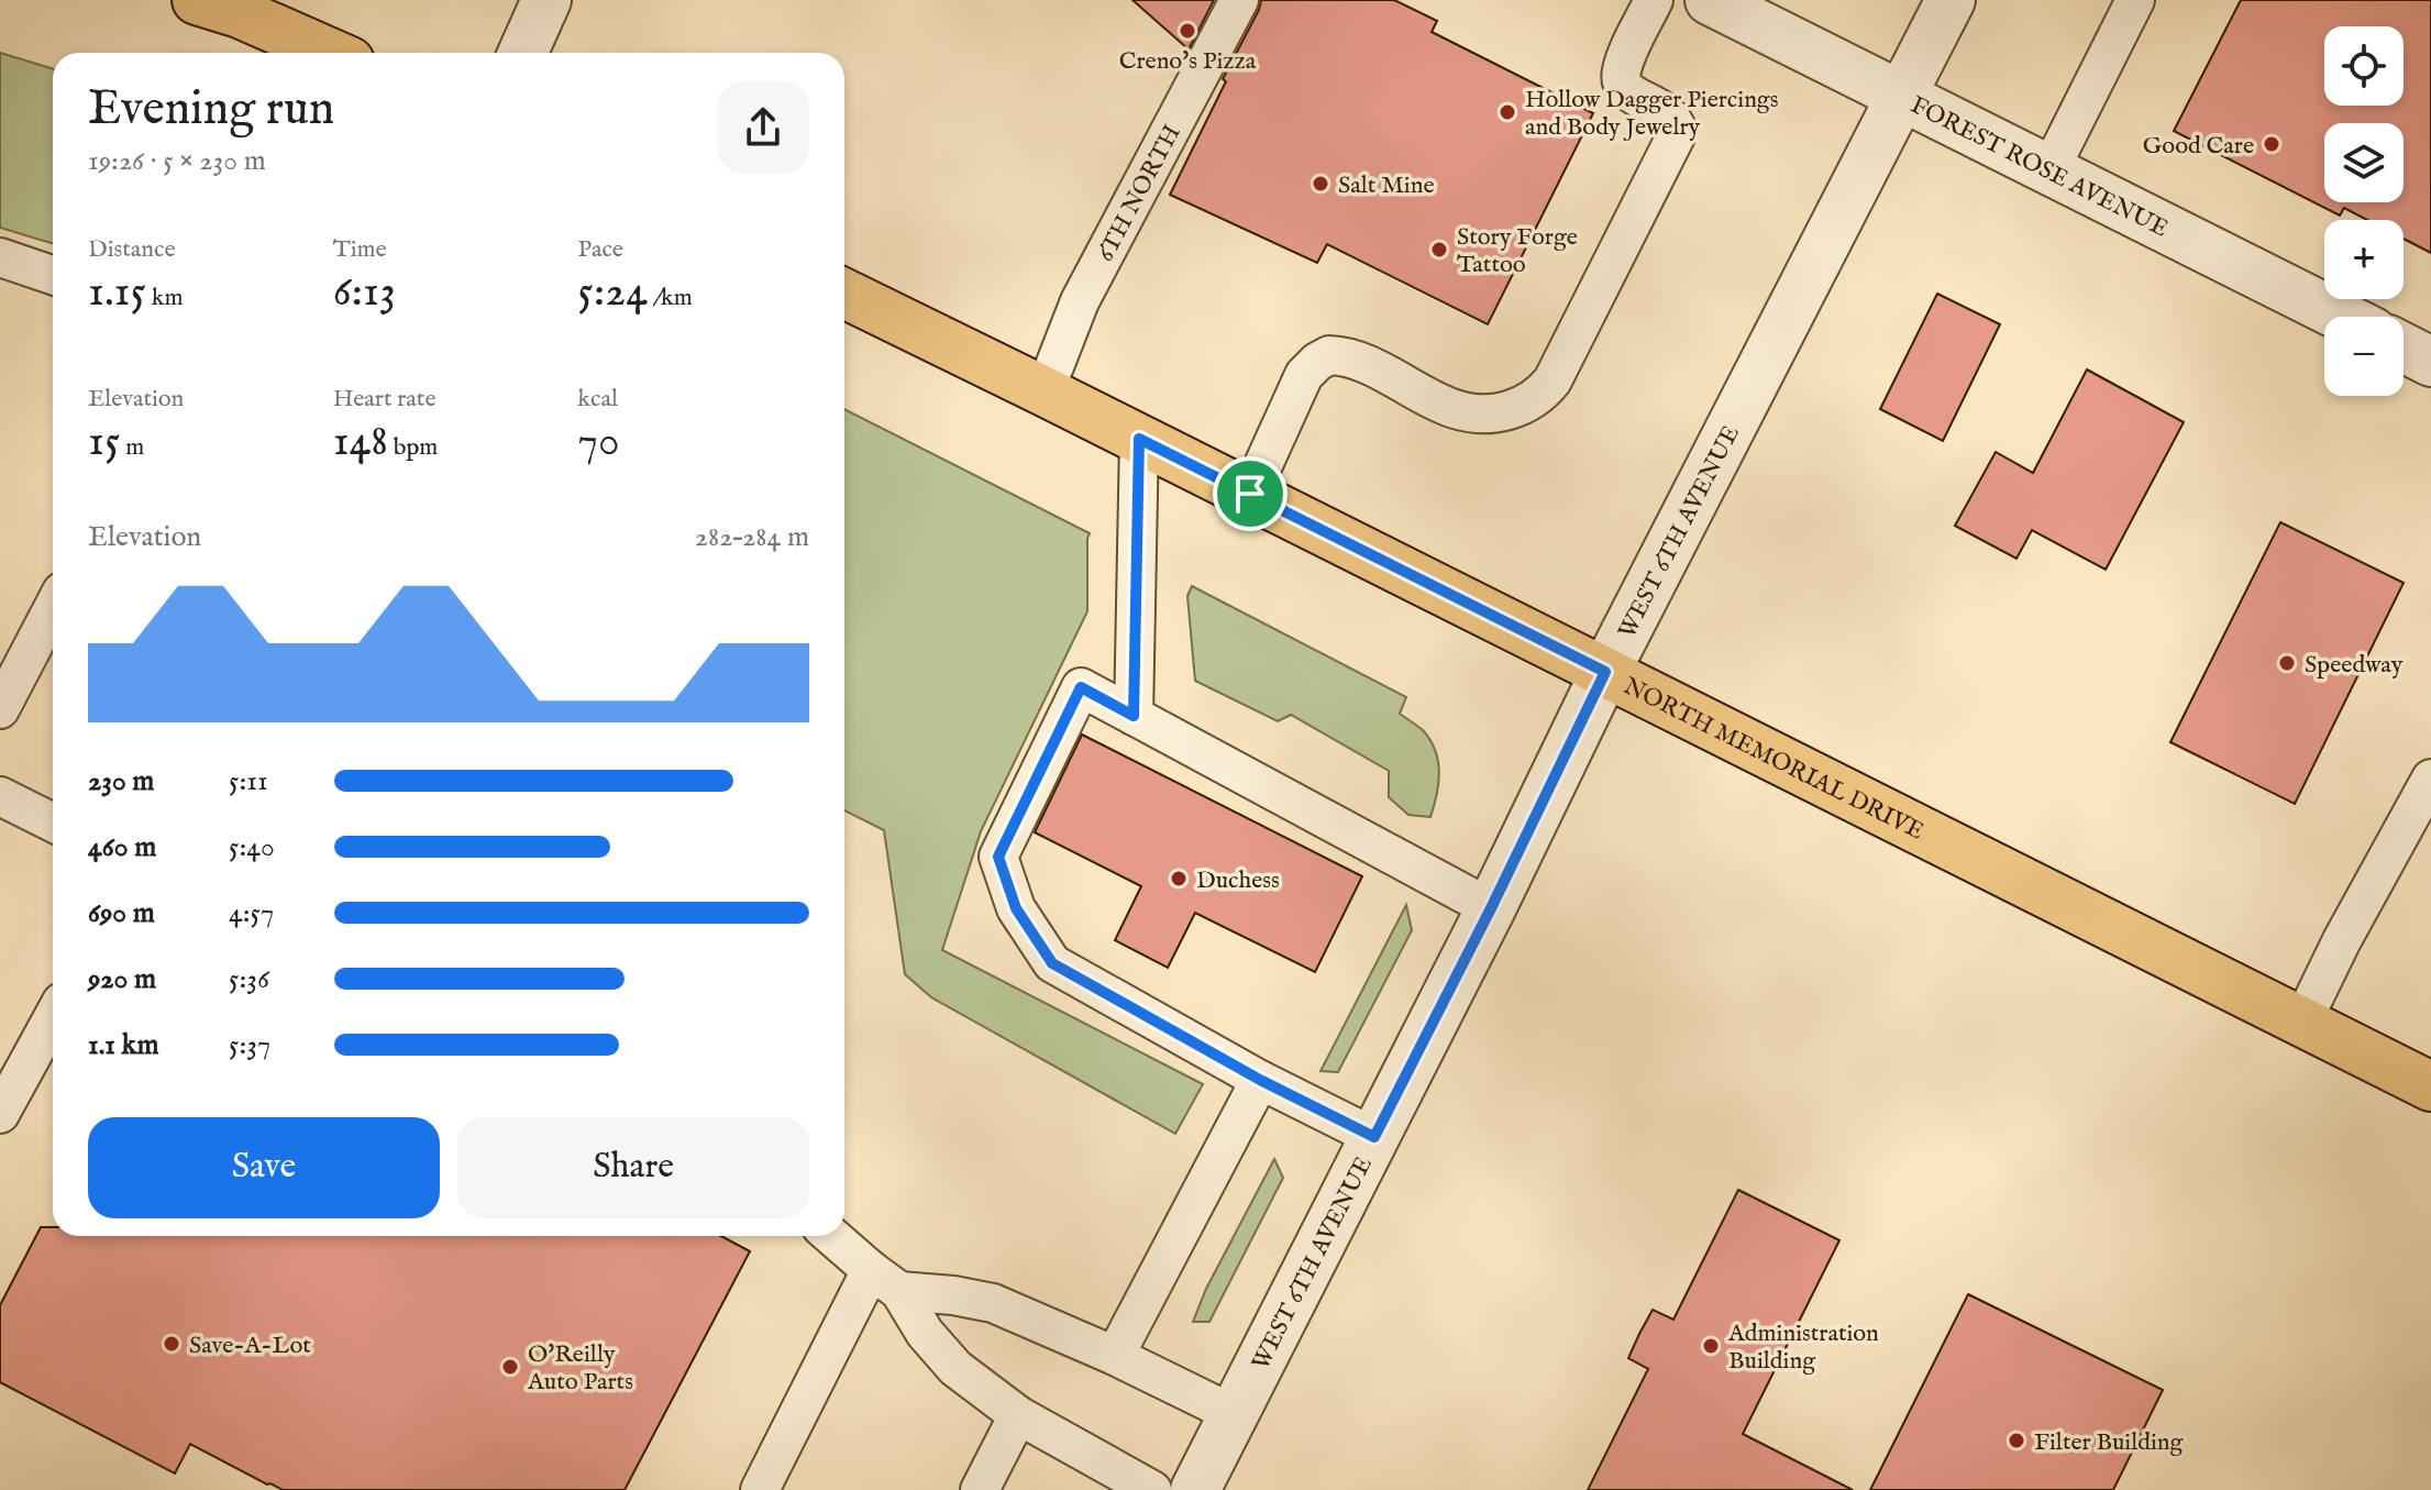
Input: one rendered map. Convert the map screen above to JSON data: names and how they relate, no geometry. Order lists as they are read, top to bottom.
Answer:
{
  "streets": {
    "main road": ["NORTH MEMORIAL DRIVE"],
    "street": ["FOREST ROSE AVENUE", "WEST 6TH AVENUE"],
    "lane": ["6TH NORTH"]
  },
  "crossings": [
    ["FOREST ROSE AVENUE", "WEST 6TH AVENUE"],
    ["6TH NORTH", "NORTH MEMORIAL DRIVE"],
    ["WEST 6TH AVENUE", "NORTH MEMORIAL DRIVE"]
  ],
  "places": [
    "Creno's Pizza",
    "Hollow Dagger Piercings and Body Jewelry",
    "Good Care",
    "Salt Mine",
    "Story Forge Tattoo",
    "Speedway",
    "Duchess",
    "Save-A-Lot",
    "Administration Building",
    "O'Reilly Auto Parts",
    "Filter Building"
  ],
  "page": {
    "map_buttons": ["+", "−"],
    "heading": ["Evening run", "19:26 · 5 × 230 m"],
    "stats": [
      ["Distance", "1.15 km"],
      ["Time", "6:13"],
      ["Pace", "5:24 /km"],
      ["Elevation", "15 m"],
      ["Heart rate", "148 bpm"],
      ["kcal", "70"]
    ],
    "chart": ["Elevation", "282–284 m"],
    "list": [
      {
        "name": "230 m",
        "note": "5:11"
      },
      {
        "name": "460 m",
        "note": "5:40"
      },
      {
        "name": "690 m",
        "note": "4:57"
      },
      {
        "name": "920 m",
        "note": "5:36"
      },
      {
        "name": "1.1 km",
        "note": "5:37"
      }
    ],
    "buttons": ["Save", "Share"]
  }
}
